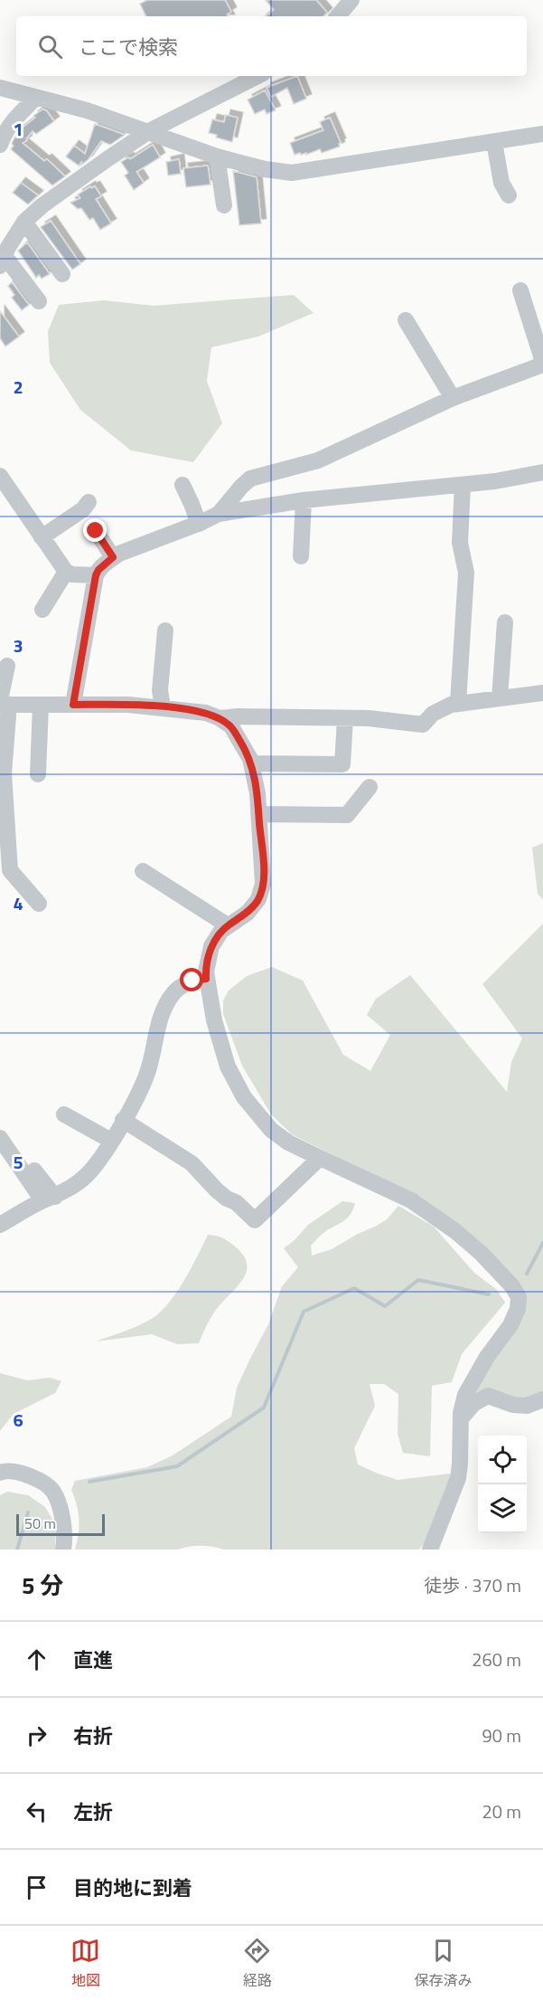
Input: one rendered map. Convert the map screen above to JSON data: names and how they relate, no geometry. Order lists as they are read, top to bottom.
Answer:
{
  "scale_bar": "50 m",
  "page": {
    "search": "ここで検索",
    "scale": "50 m",
    "heading": ["5 分", "徒歩 · 370 m"],
    "list": [
      ["直進", "260 m"],
      ["右折", "90 m"],
      ["左折", "20 m"],
      "目的地に到着"
    ],
    "nav": ["地図", "経路", "保存済み"]
  },
  "grid": {
    "rows": [
      "1",
      "2",
      "3",
      "4",
      "5",
      "6"
    ]
  }
}
